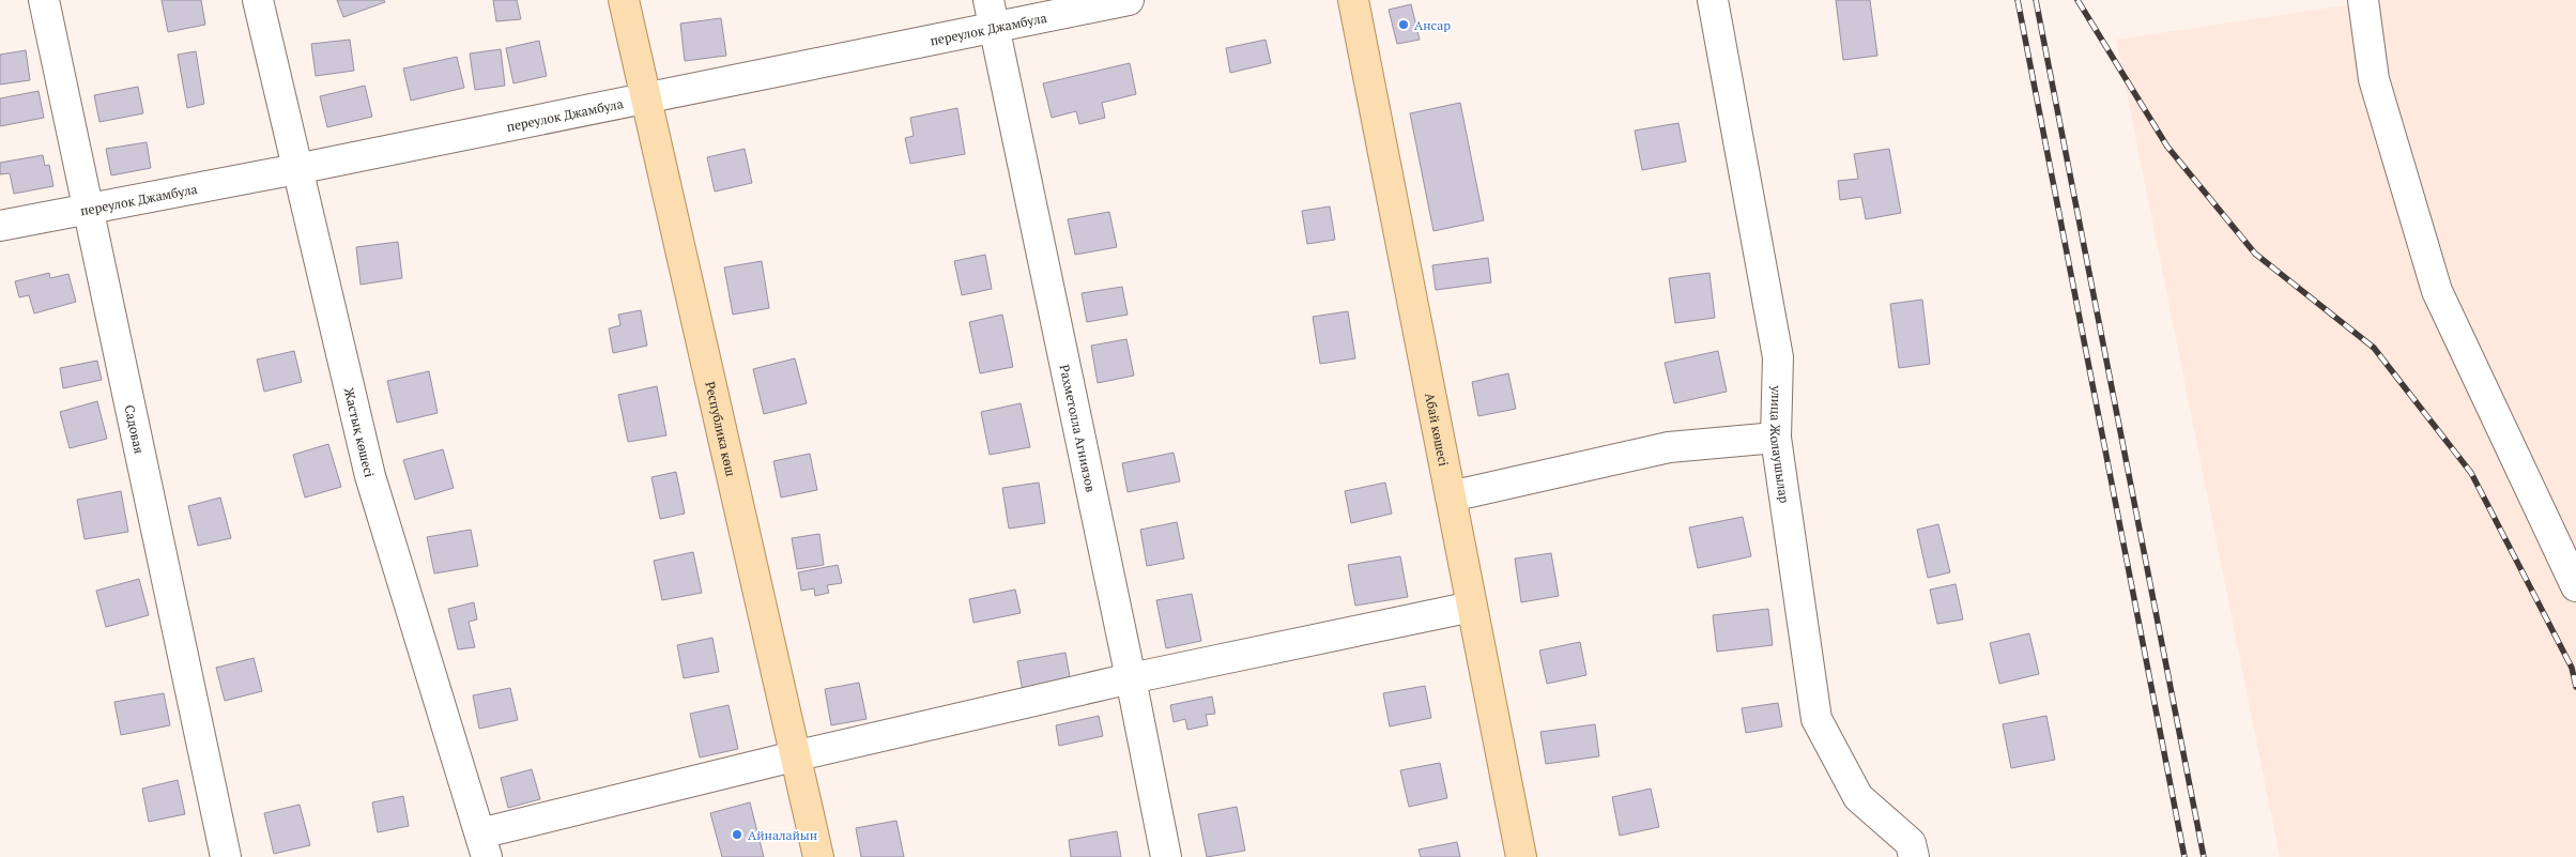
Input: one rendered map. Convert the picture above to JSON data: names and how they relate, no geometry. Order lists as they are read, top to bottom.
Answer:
{
  "streets": {
    "main road": ["Абай көшесі", "Республика көш"],
    "street": [
      "переулок Джамбула",
      "Садовая",
      "Рахметолла Агниязов",
      "Жастық көшесі",
      "улица Жолаушылар"
    ]
  },
  "crossings": [
    ["переулок Джамбула", "Садовая"],
    ["переулок Джамбула", "Рахметолла Агниязов"],
    ["переулок Джамбула", "Республика көш"],
    ["переулок Джамбула", "Жастық көшесі"]
  ],
  "places": ["Ансар", "Айналайын"]
}
